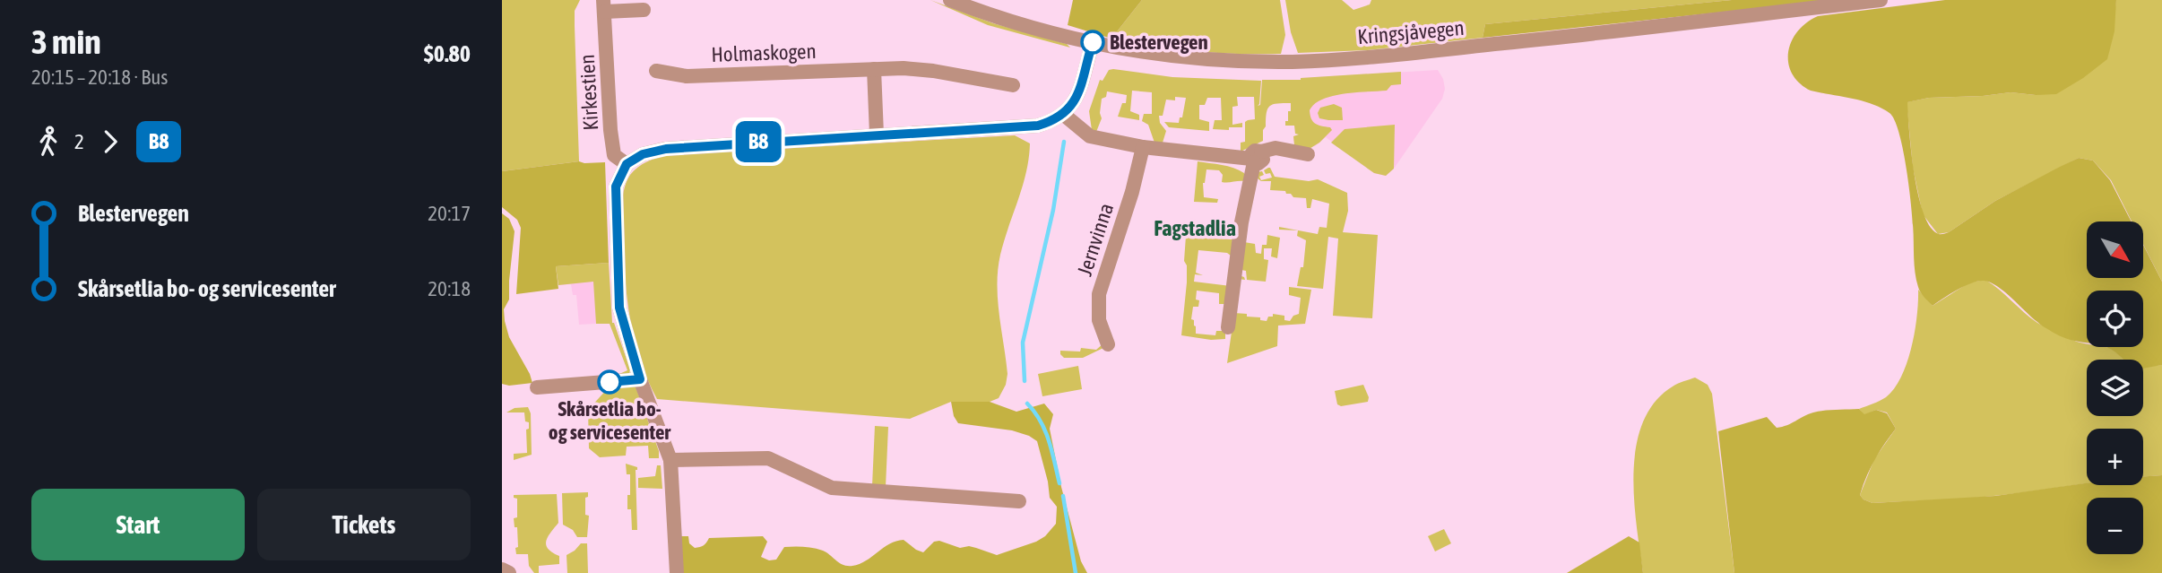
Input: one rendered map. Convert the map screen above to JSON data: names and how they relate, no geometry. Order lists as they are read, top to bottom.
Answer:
{
  "streets": {
    "street": [
      "Kringsjåvegen",
      "Holmaskogen",
      "Kirkestien",
      "Jernvinna"
    ]
  },
  "districts": ["Fagstadlia"],
  "places": ["Blestervegen", "Skårsetlia bo- og servicesenter"],
  "lines": ["bus line B8"],
  "north": "bottom right",
  "page": {
    "heading": ["3 min", "20:15 – 20:18 · Bus", "$0.80"],
    "on_map": "B8",
    "legs": ["2", "B8"],
    "list": [
      {
        "name": "Blestervegen",
        "value": "20:17"
      },
      {
        "name": "Skårsetlia bo- og servicesenter",
        "value": "20:18"
      }
    ],
    "map_buttons": ["+", "−"],
    "buttons": ["Start", "Tickets"]
  }
}
